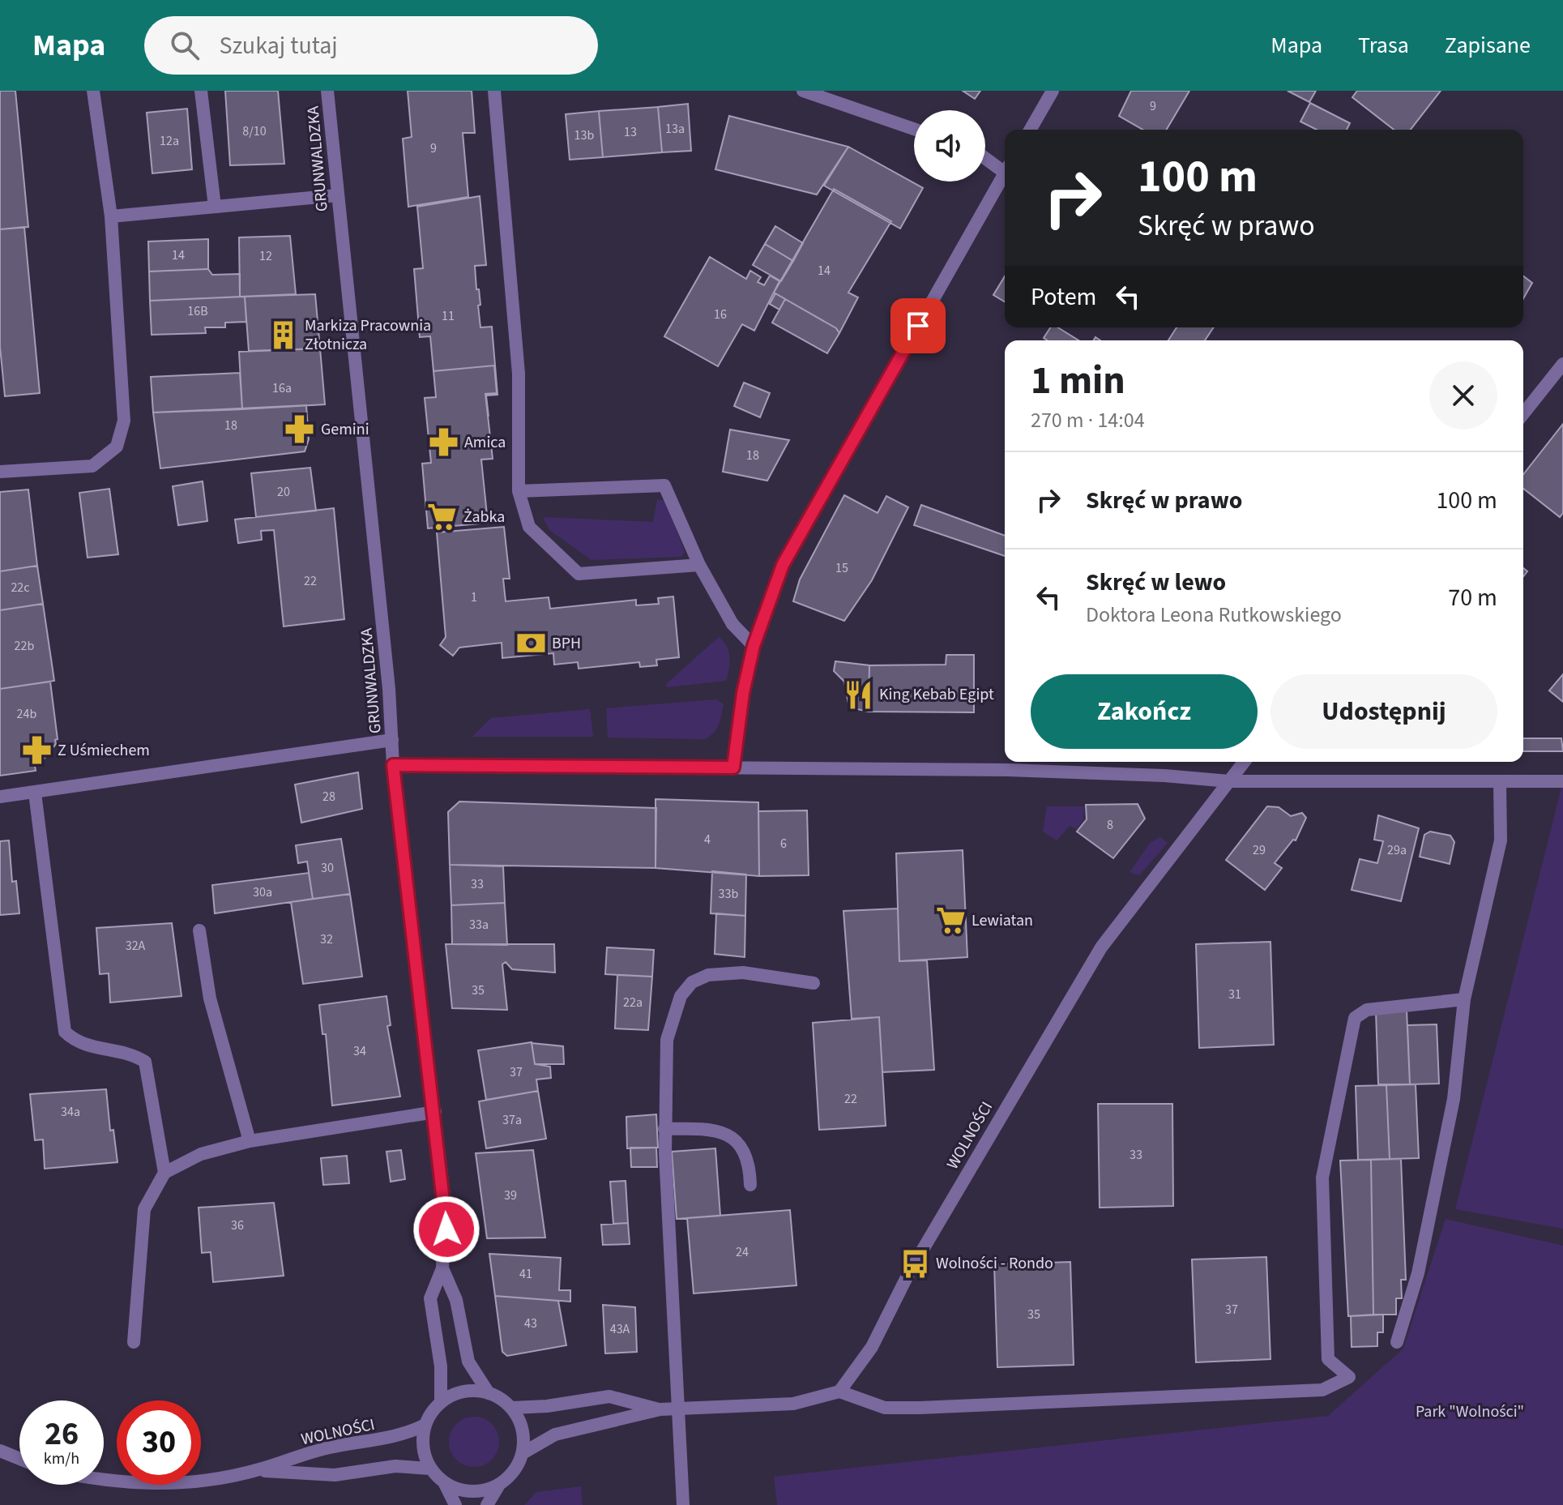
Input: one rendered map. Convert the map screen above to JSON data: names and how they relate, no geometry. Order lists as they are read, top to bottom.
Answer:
{
  "streets": {
    "street": ["GRUNWALDZKA", "WOLNOŚCI"]
  },
  "crossings": [
    ["GRUNWALDZKA", "WOLNOŚCI"]
  ],
  "parks": ["Park \"Wolności\""],
  "places": {
    "building": ["Markiza Pracownia Złotnicza"],
    "pharmacy": ["Gemini", "Amica", "Z Uśmiechem"],
    "supermarket": ["Żabka", "Lewiatan"],
    "bank": ["BPH"],
    "restaurant": ["King Kebab Egipt"],
    "bus stop": ["Wolności - Rondo"]
  },
  "house_numbers": [
    "9",
    "13a",
    "8/10",
    "13",
    "13b",
    "12a",
    "9",
    "14",
    "12",
    "14",
    "16B",
    "16",
    "11",
    "16a",
    "18",
    "18",
    "20",
    "15",
    "22",
    "22c",
    "1",
    "22b",
    "24b",
    "28",
    "8",
    "4",
    "6",
    "29",
    "29a",
    "30",
    "33",
    "30a",
    "33b",
    "33a",
    "32",
    "32A",
    "35",
    "31",
    "22a",
    "34",
    "37",
    "22",
    "34a",
    "37a",
    "33",
    "39",
    "36",
    "24",
    "41",
    "37",
    "35",
    "43",
    "43A"
  ],
  "page": {
    "header": "Mapa",
    "search": "Szukaj tutaj",
    "nav": ["Mapa", "Trasa", "Zapisane"],
    "turn": ["100 m", "Skręć w prawo"],
    "then": "Potem",
    "heading": ["1 min", "270 m · 14:04"],
    "list": [
      {
        "name": "Skręć w prawo",
        "value": "100 m"
      },
      {
        "name": "Skręć w lewo",
        "note": "Doktora Leona Rutkowskiego",
        "value": "70 m"
      }
    ],
    "buttons": ["Zakończ", "Udostępnij"],
    "speed": "26 km/h",
    "limit": "30"
  }
}
